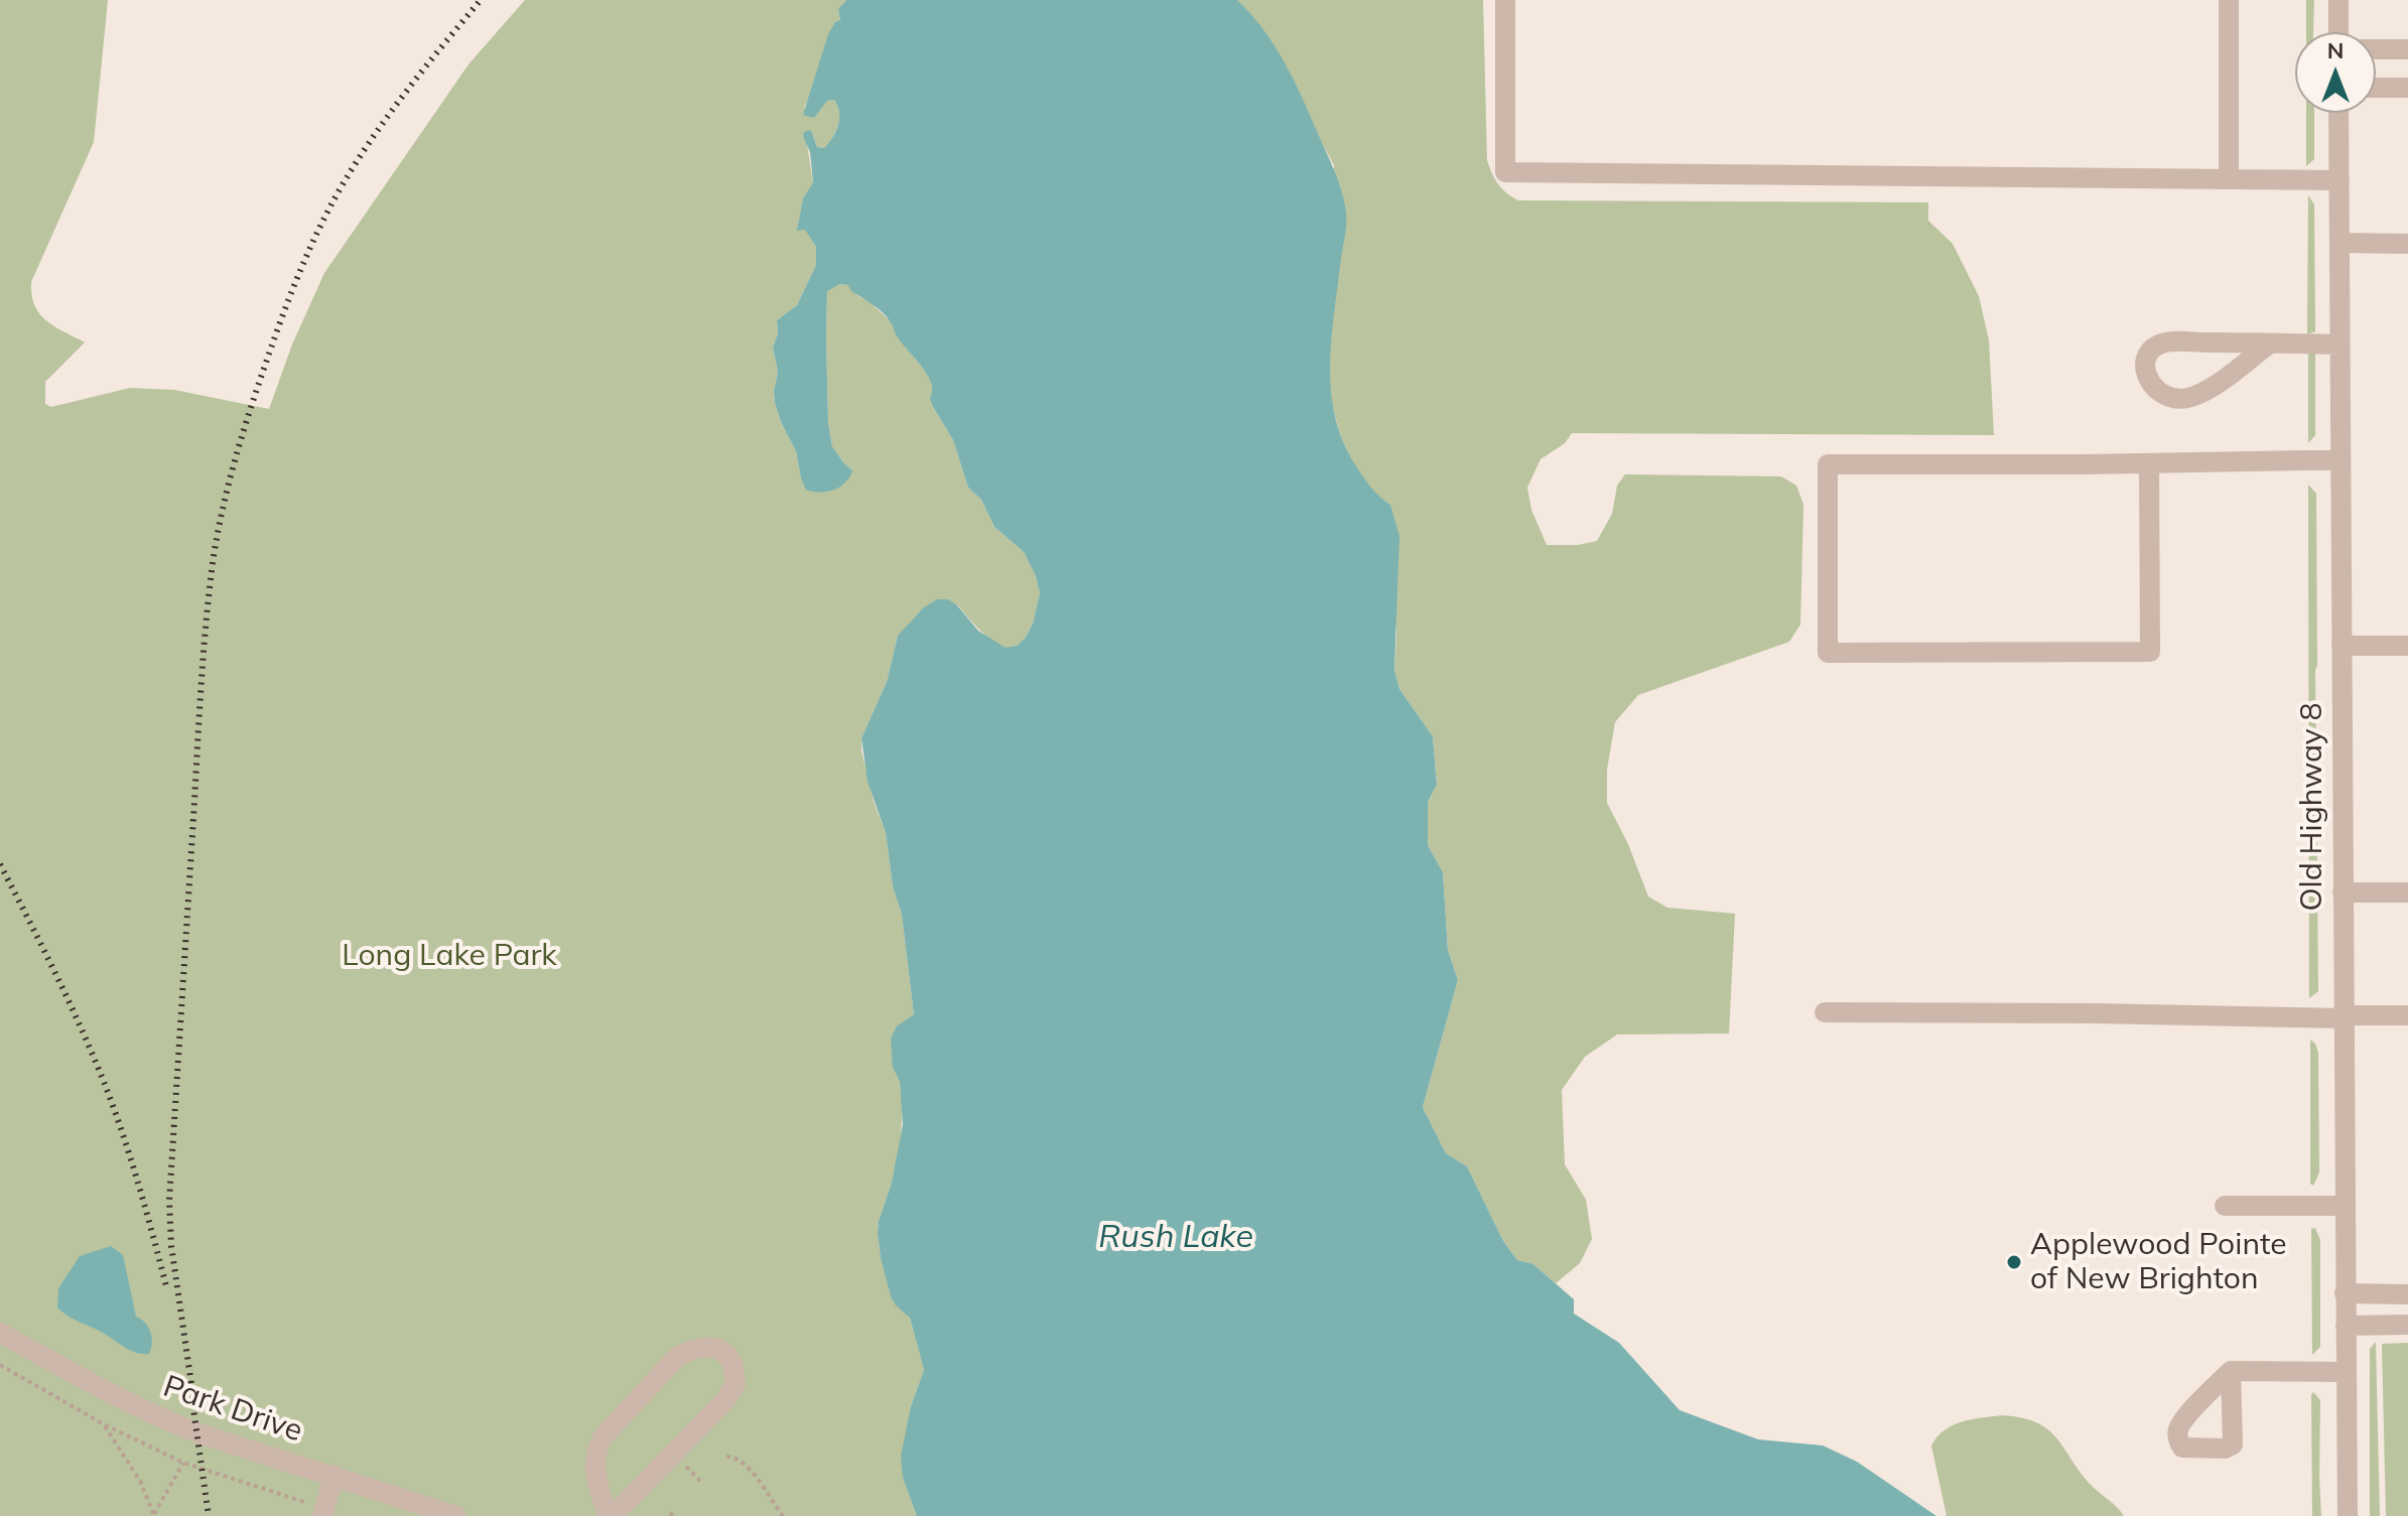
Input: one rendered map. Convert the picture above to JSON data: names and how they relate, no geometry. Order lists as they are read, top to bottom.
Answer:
{
  "streets": {
    "street": ["Old Highway 8", "Park Drive"]
  },
  "water": ["Rush Lake"],
  "parks": ["Long Lake Park"],
  "places": ["Applewood Pointe of New Brighton"],
  "north": "top"
}
